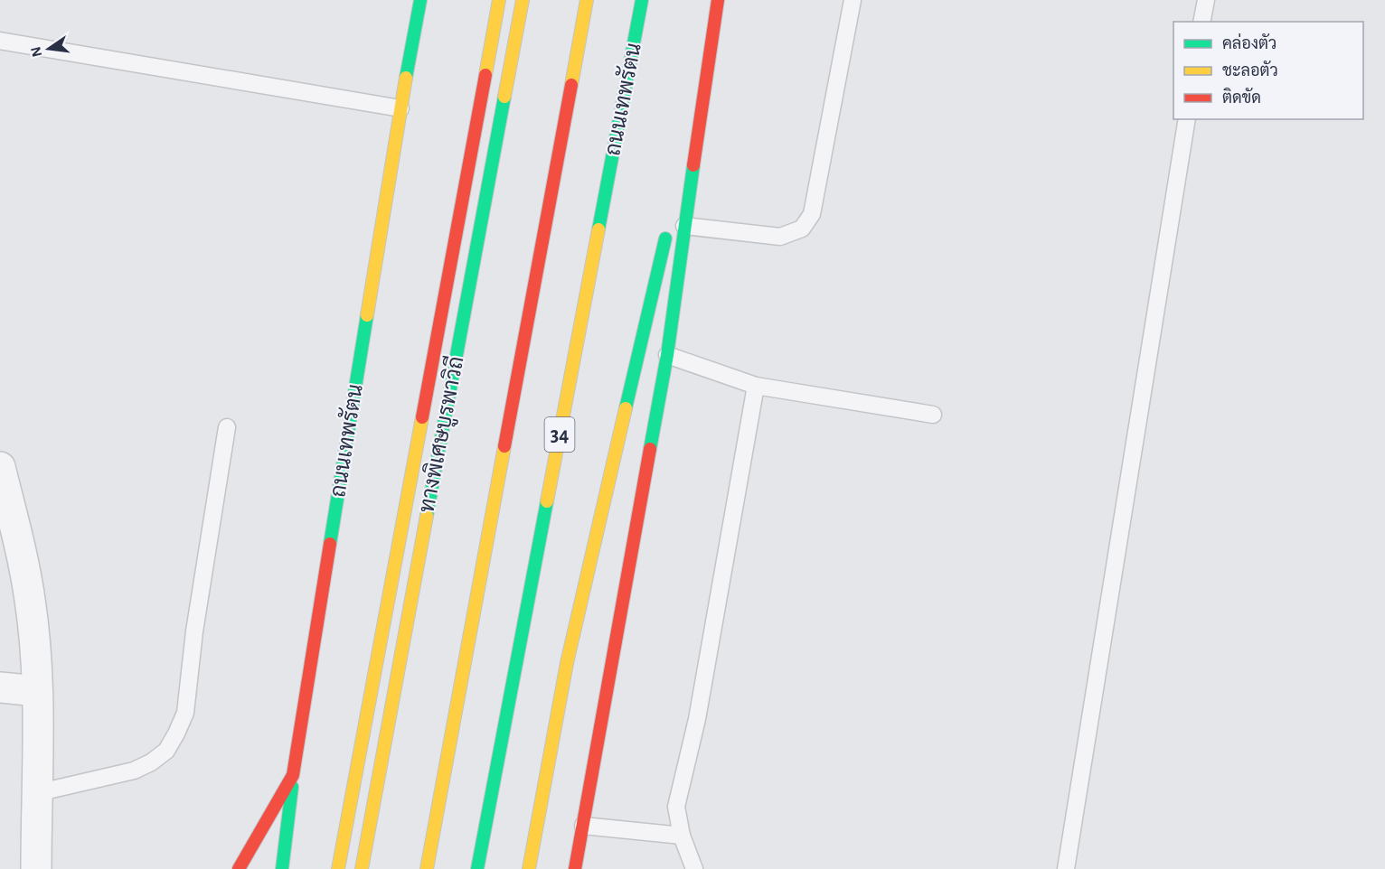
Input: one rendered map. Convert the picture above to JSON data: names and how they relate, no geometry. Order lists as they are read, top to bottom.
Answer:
{
  "streets": {
    "main road": ["ถนนเทพรัตน", "ทางพิเศษบูรพาวิถี", "34"]
  },
  "legend": ["คล่องตัว", "ชะลอตัว", "ติดขัด"],
  "north": "left"
}
